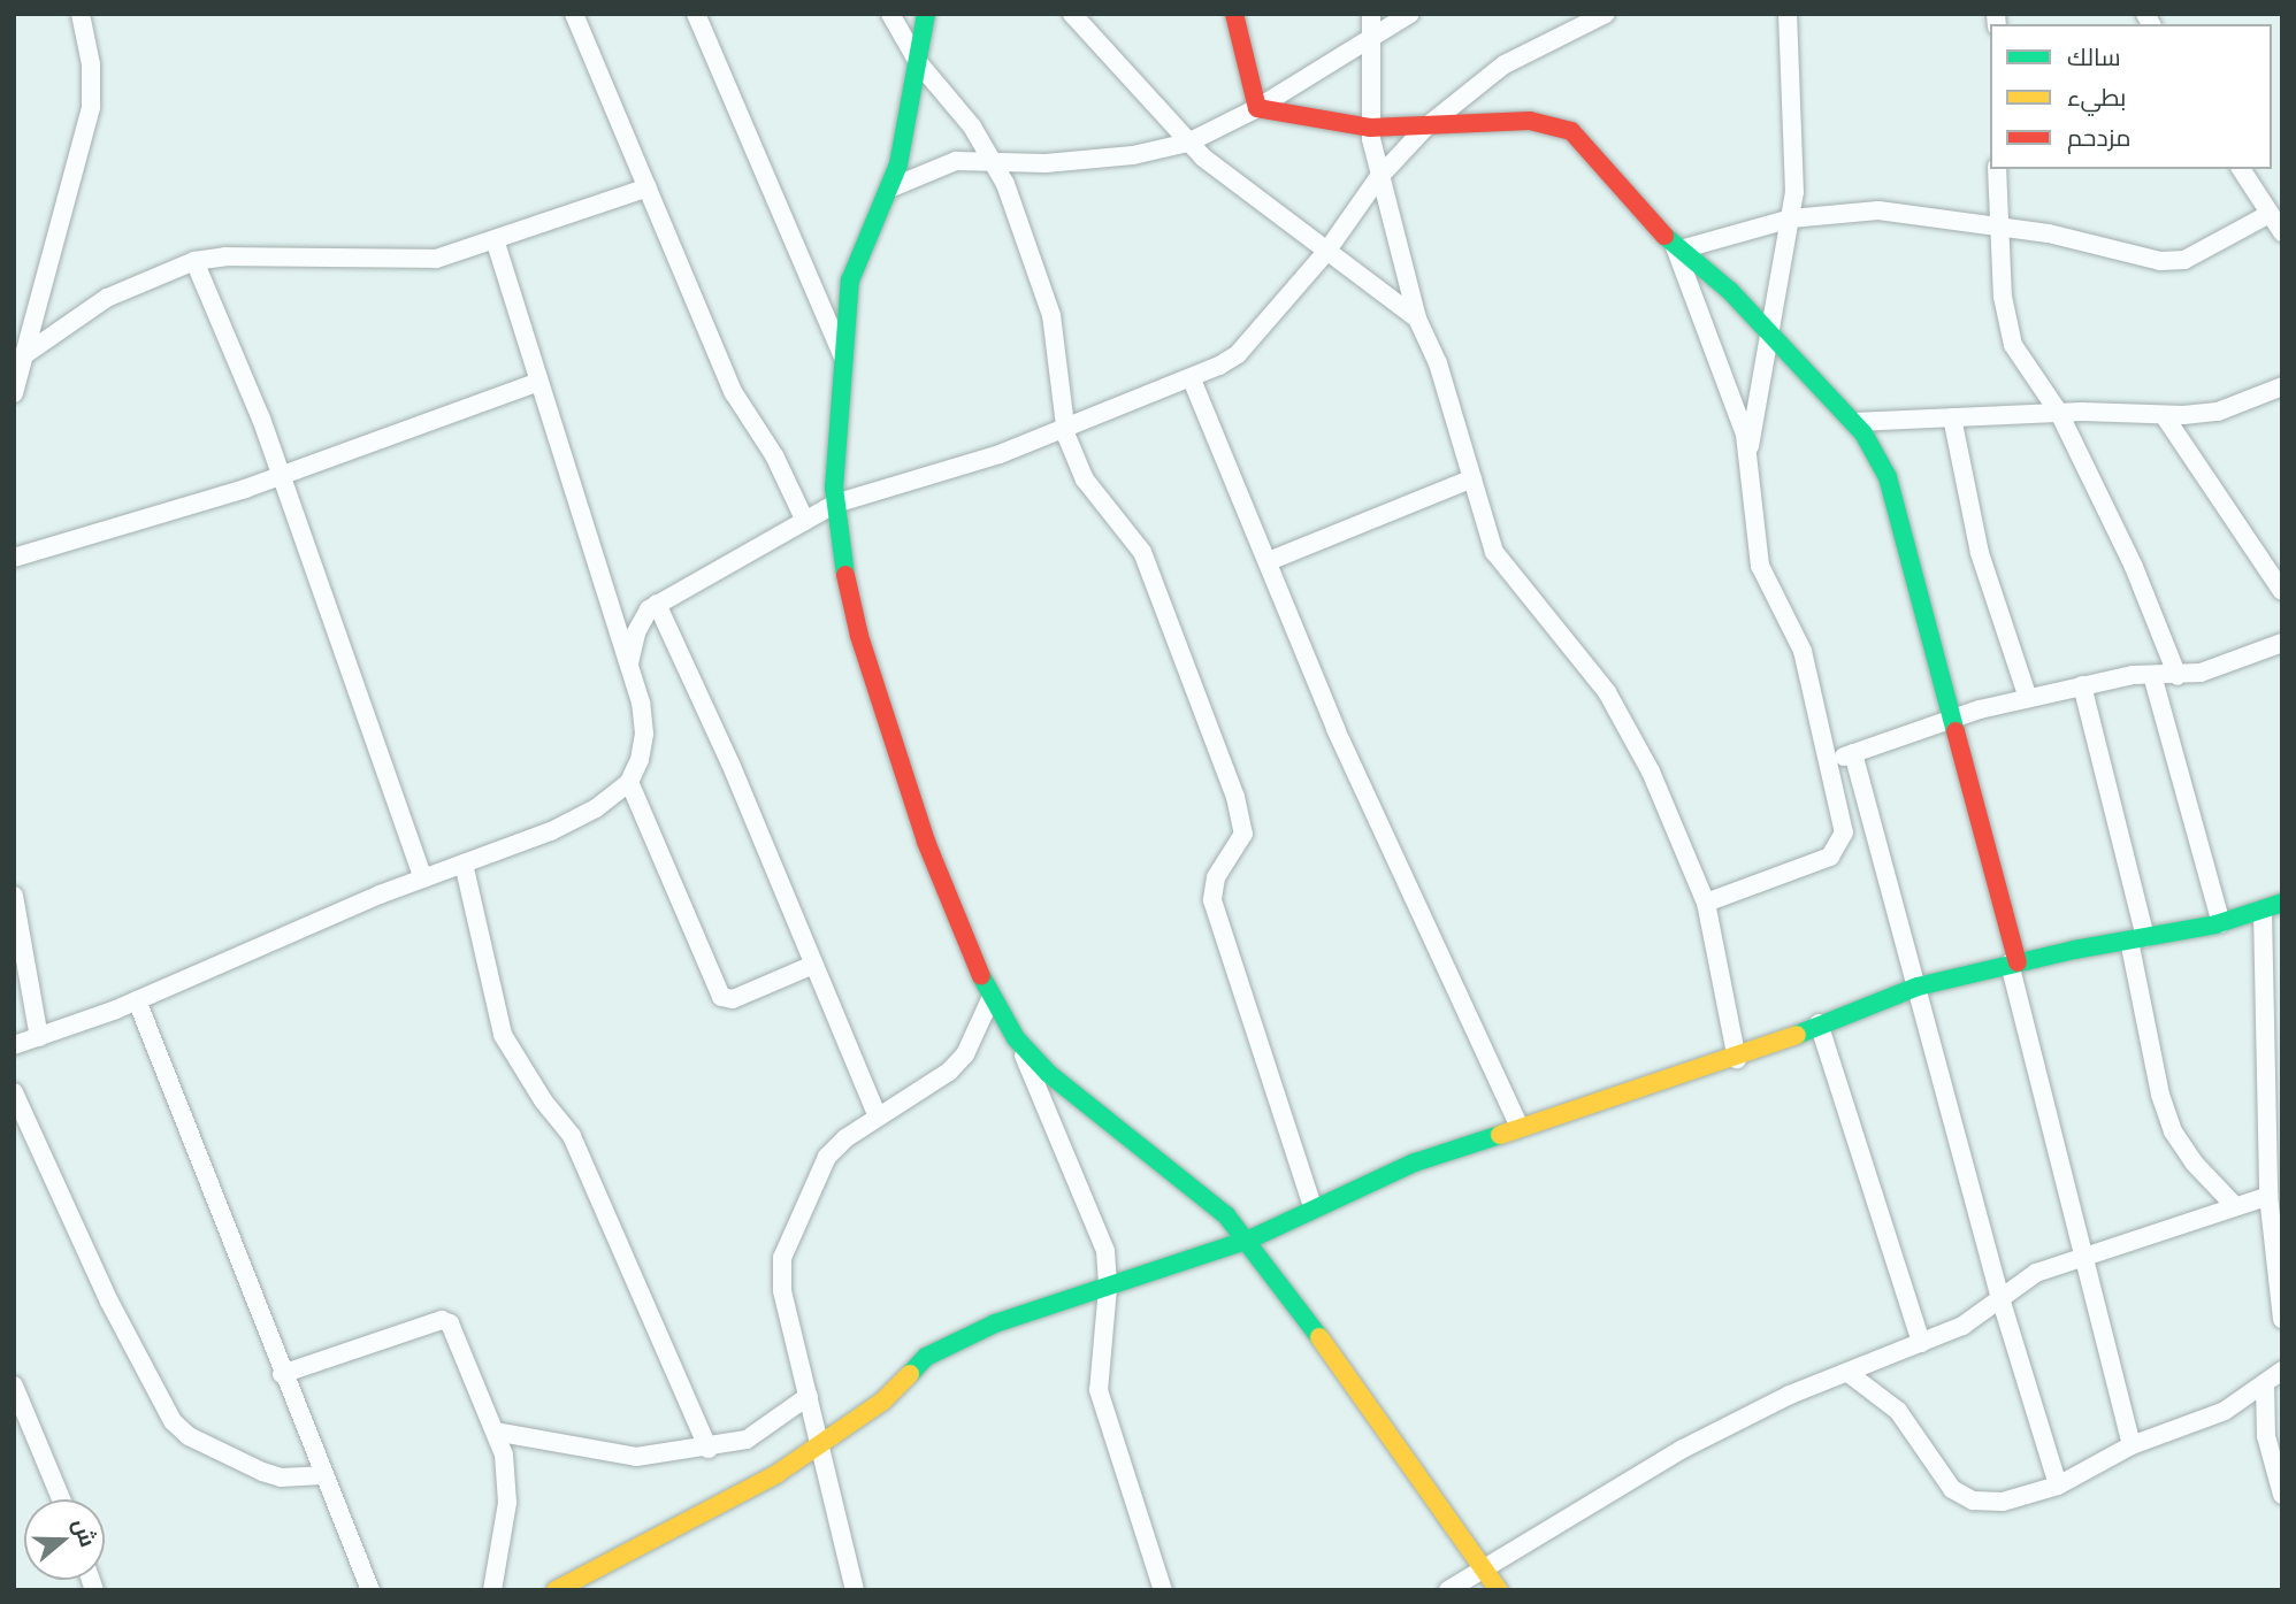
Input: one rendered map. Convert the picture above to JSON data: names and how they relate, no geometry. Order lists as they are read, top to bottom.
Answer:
{
  "legend": ["سالك", "بطيء", "مزدحم"],
  "north": "right"
}
